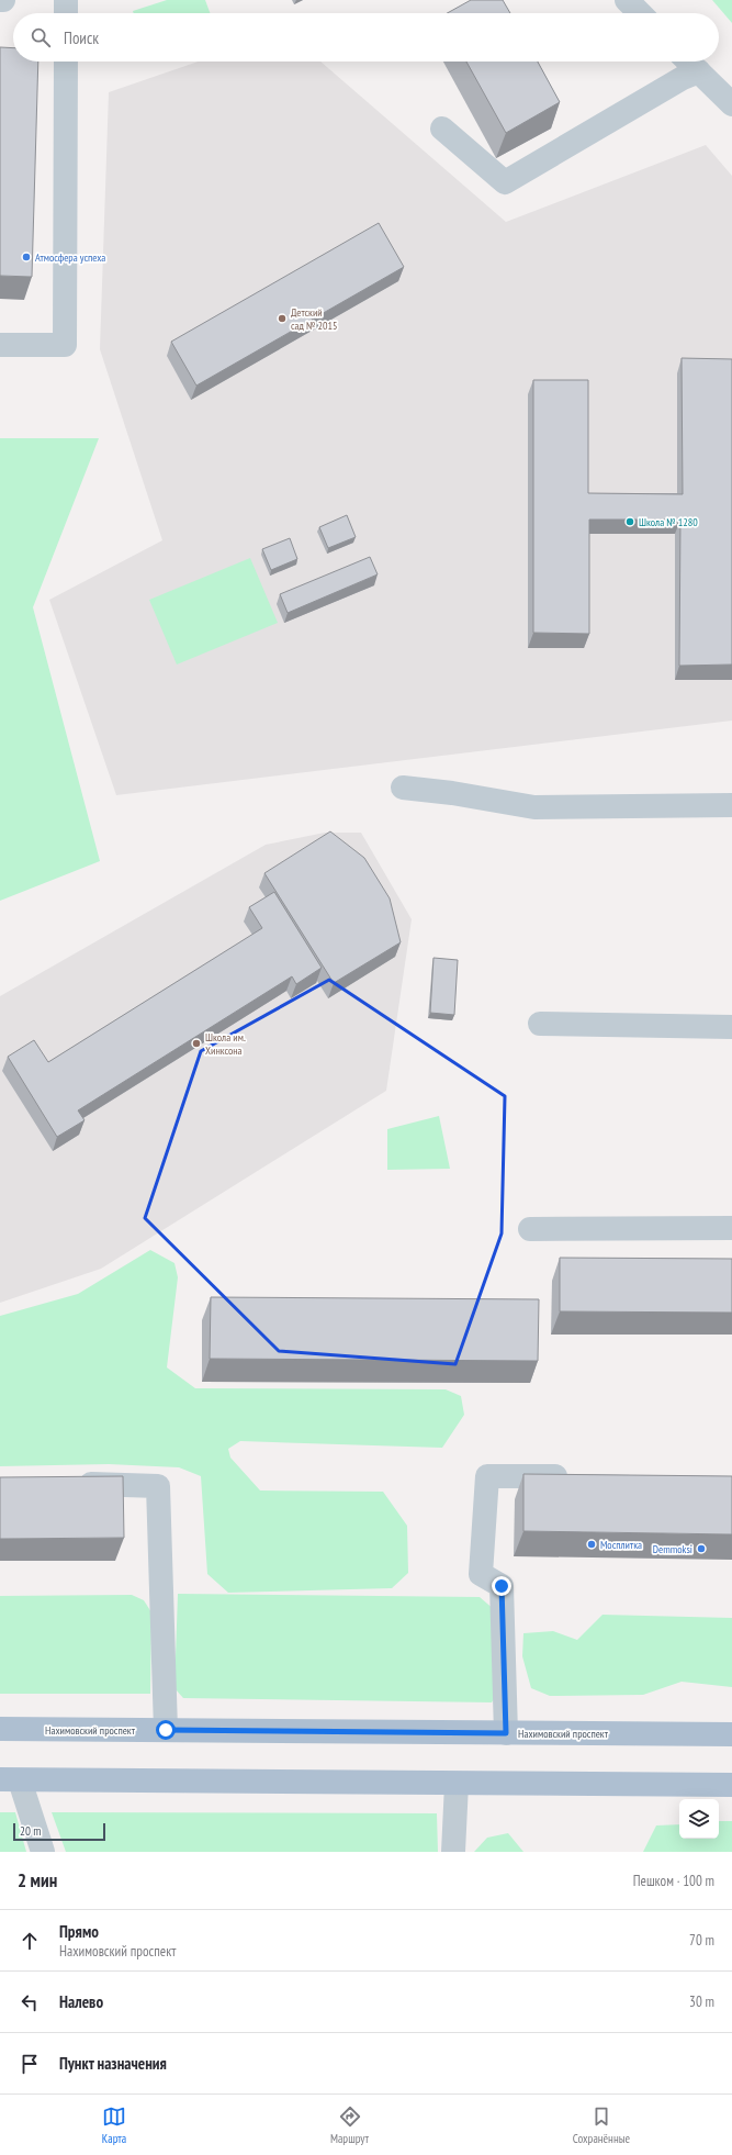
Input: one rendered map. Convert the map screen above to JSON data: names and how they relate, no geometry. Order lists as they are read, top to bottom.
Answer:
{
  "streets": {
    "main road": ["Нахимовский проспект"]
  },
  "places": [
    "Атмосфера успеха",
    "Детский сад № 2015",
    "Школа № 1280",
    "Школа им. Хинксона",
    "Мосплитка",
    "Demmoksi"
  ],
  "scale_bar": "20 m",
  "page": {
    "search": "Поиск",
    "scale": "20 m",
    "heading": ["2 мин", "Пешком · 100 m"],
    "list": [
      ["Прямо", "Нахимовский проспект", "70 m"],
      ["Налево", "30 m"],
      "Пункт назначения"
    ],
    "nav": ["Карта", "Маршрут", "Сохранённые"]
  }
}
